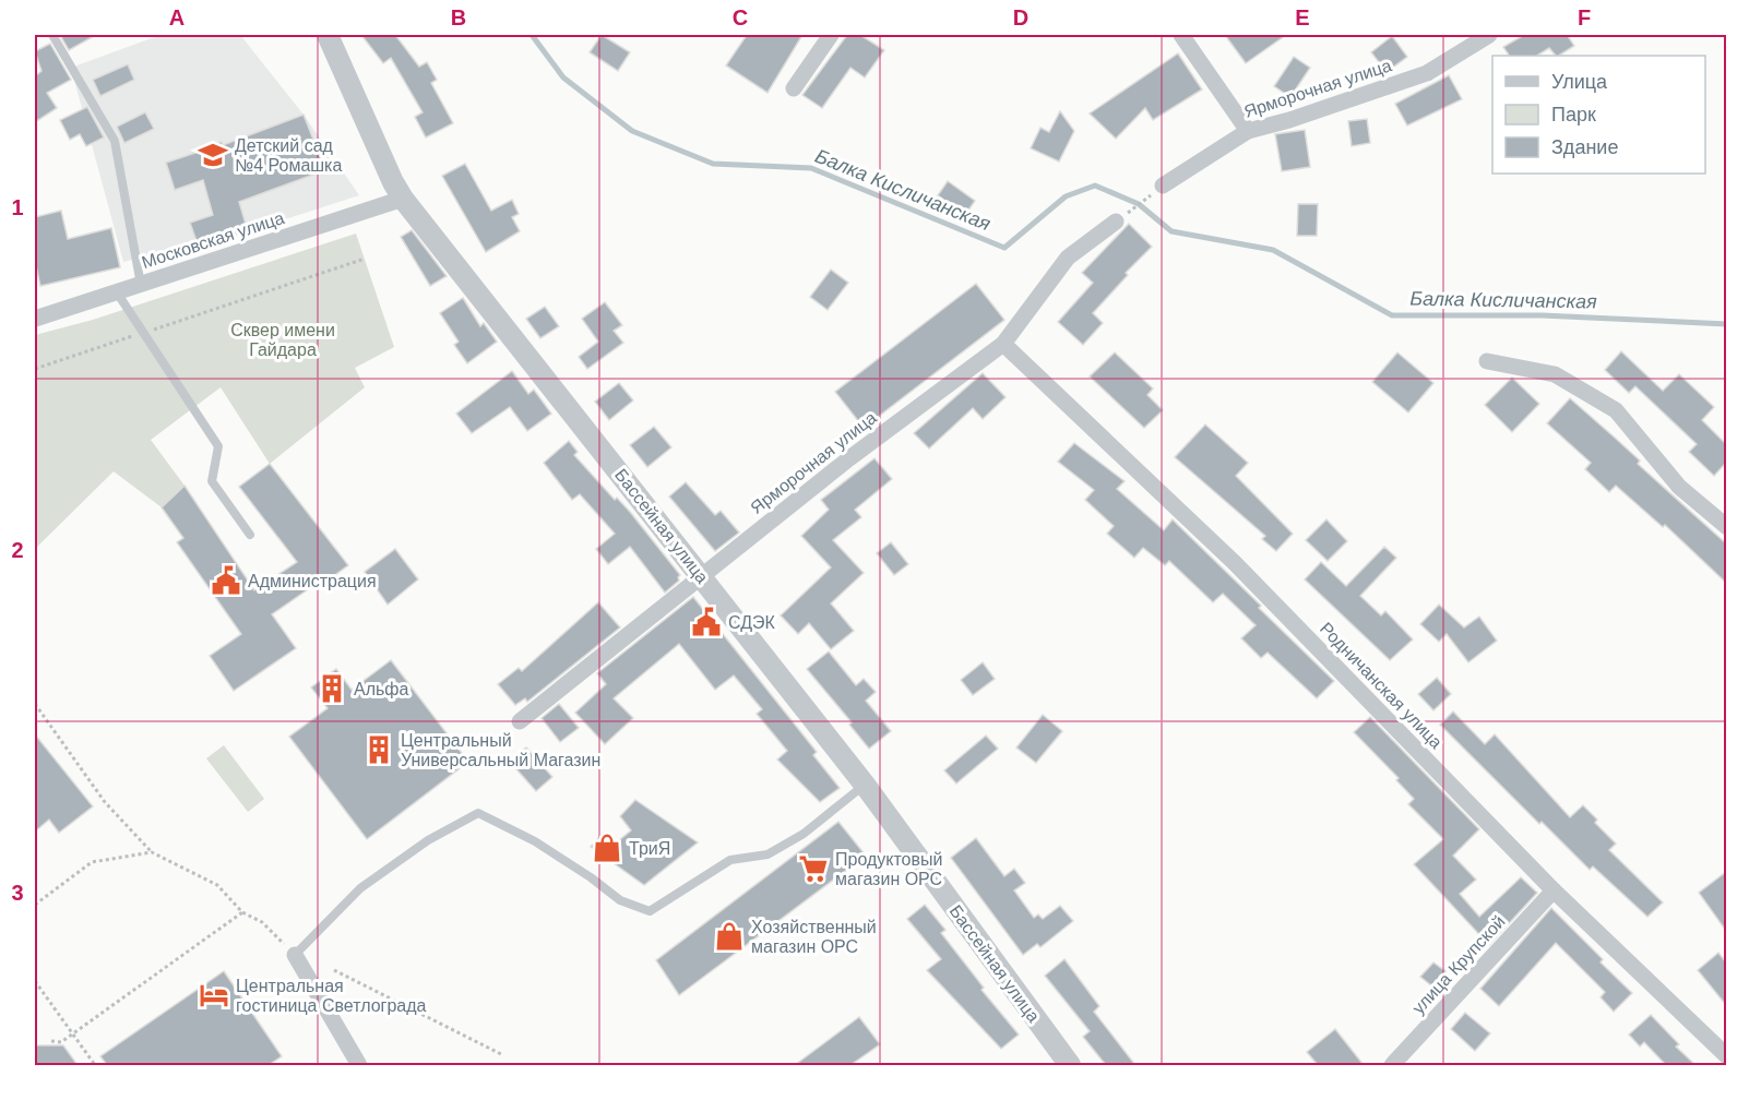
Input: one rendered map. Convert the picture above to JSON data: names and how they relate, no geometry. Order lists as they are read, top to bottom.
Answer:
{
  "streets": {
    "street": [
      "Ярморочная улица",
      "Московская улица",
      "Бассейная улица",
      "Родничанская улица",
      "улица Крупской"
    ]
  },
  "crossings": [
    ["Ярморочная улица", "Бассейная улица"],
    ["Ярморочная улица", "Родничанская улица"],
    ["Московская улица", "Бассейная улица"],
    ["Родничанская улица", "улица Крупской"]
  ],
  "water": ["Балка Кисличанская"],
  "parks": ["Сквер имени Гайдара"],
  "places": {
    "school or university": ["Детский сад №4 Ромашка"],
    "public building": ["Администрация", "СДЭК"],
    "building": ["Альфа", "Центральный Универсальный Магазин"],
    "shop": ["ТриЯ", "Хозяйственный магазин ОРС"],
    "supermarket": ["Продуктовый магазин ОРС"],
    "hotel": ["Центральная гостиница Светлограда"]
  },
  "legend": ["Улица", "Парк", "Здание"],
  "grid": {
    "columns": [
      "A",
      "B",
      "C",
      "D",
      "E",
      "F"
    ],
    "rows": ["1", "2", "3"]
  }
}
